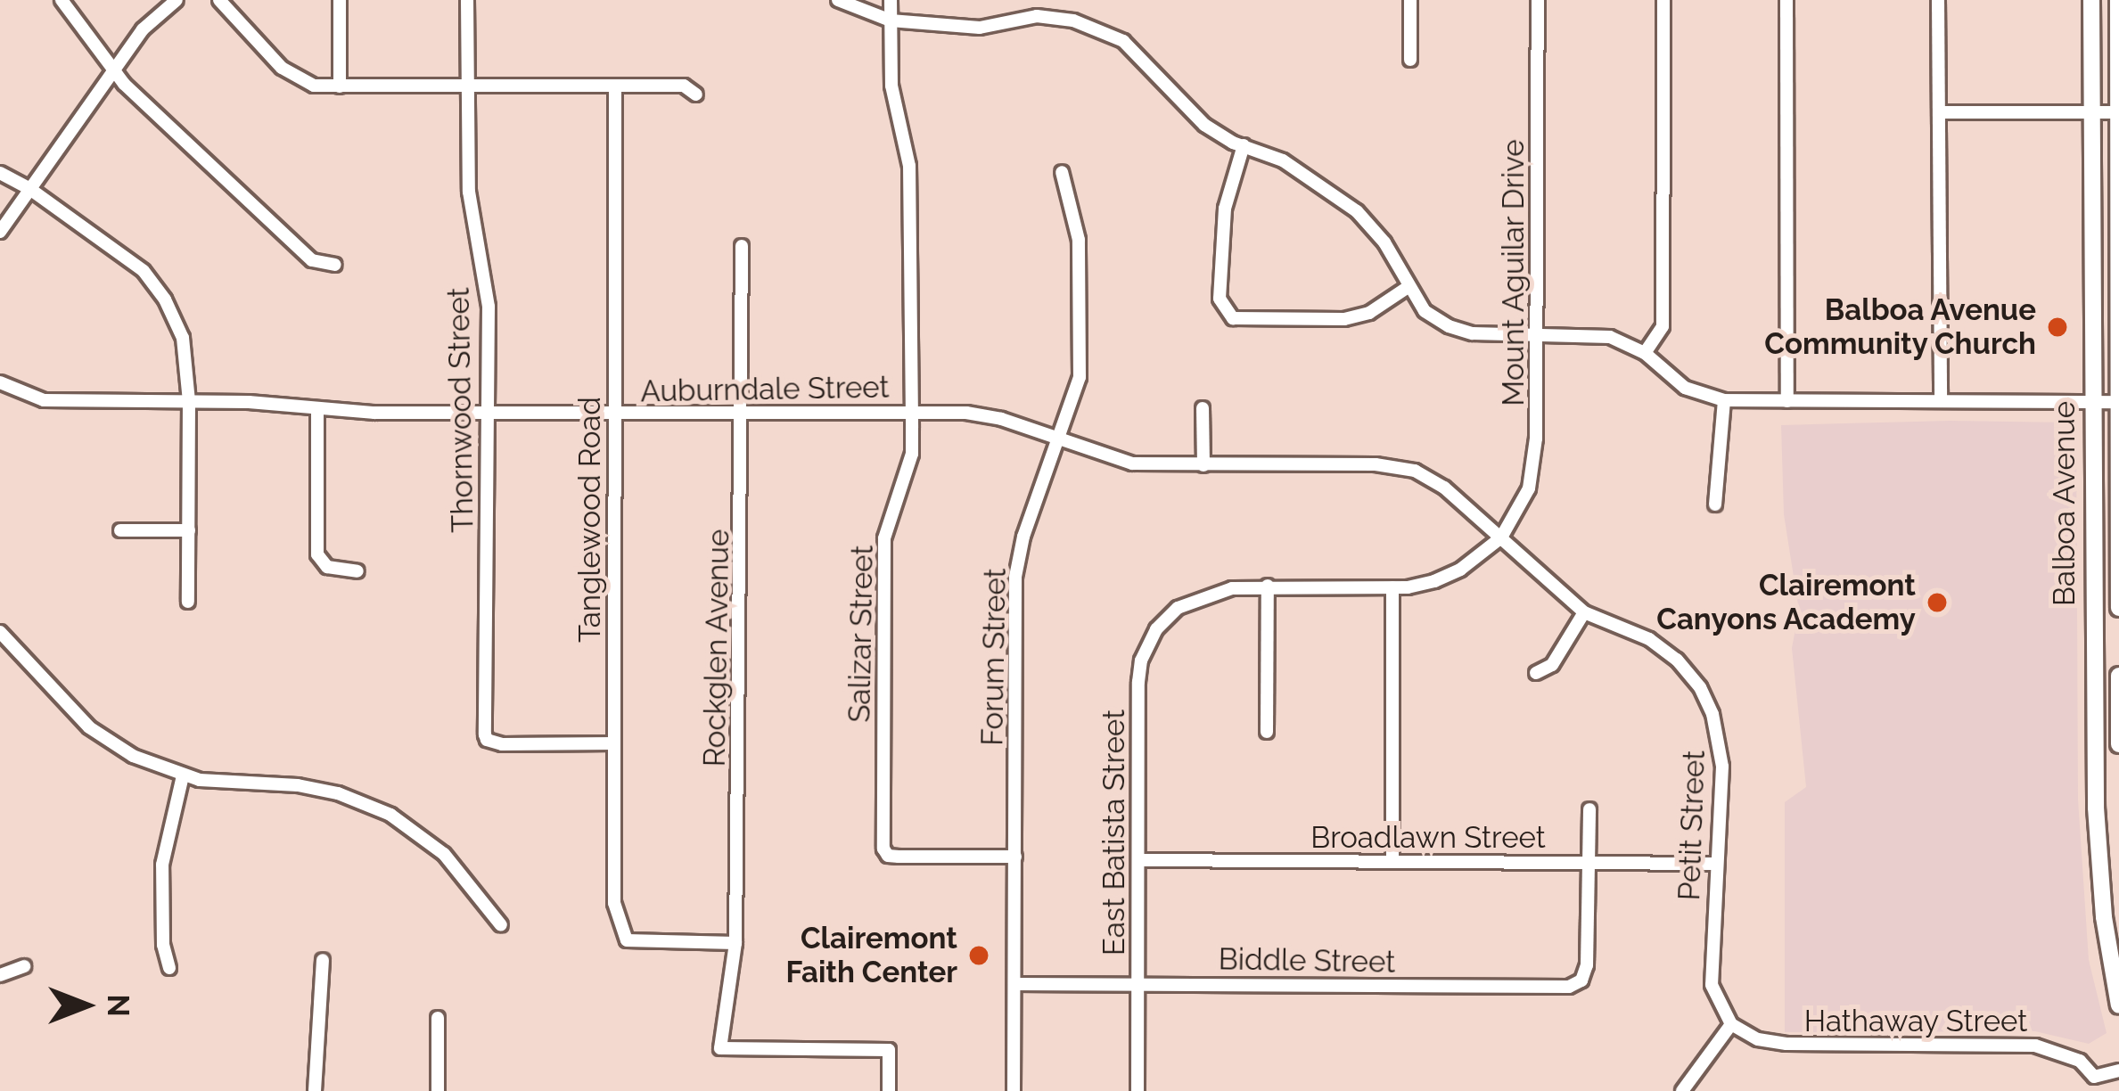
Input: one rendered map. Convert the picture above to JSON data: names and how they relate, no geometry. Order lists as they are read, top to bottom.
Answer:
{
  "streets": {
    "main road": ["Balboa Avenue"],
    "street": [
      "Mount Aguilar Drive",
      "Auburndale Street",
      "Thornwood Street",
      "Tanglewood Road",
      "Salizar Street",
      "Rockglen Avenue",
      "Forum Street",
      "Petit Street",
      "East Batista Street",
      "Broadlawn Street",
      "Biddle Street",
      "Hathaway Street"
    ]
  },
  "crossings": [
    ["Mount Aguilar Drive", "Auburndale Street"],
    ["Mount Aguilar Drive", "Petit Street"],
    ["Mount Aguilar Drive", "East Batista Street"],
    ["Auburndale Street", "Thornwood Street"],
    ["Auburndale Street", "Tanglewood Road"],
    ["Auburndale Street", "Salizar Street"],
    ["Auburndale Street", "Rockglen Avenue"],
    ["Auburndale Street", "Forum Street"],
    ["Auburndale Street", "Petit Street"],
    ["Auburndale Street", "East Batista Street"],
    ["Thornwood Street", "Tanglewood Road"],
    ["Tanglewood Road", "Rockglen Avenue"],
    ["Salizar Street", "Forum Street"],
    ["Forum Street", "Biddle Street"],
    ["Petit Street", "East Batista Street"],
    ["Petit Street", "Broadlawn Street"],
    ["Petit Street", "Hathaway Street"],
    ["East Batista Street", "Broadlawn Street"],
    ["East Batista Street", "Biddle Street"],
    ["Broadlawn Street", "Biddle Street"]
  ],
  "places": ["Balboa Avenue Community Church", "Clairemont Canyons Academy", "Clairemont Faith Center"],
  "north": "right"
}
